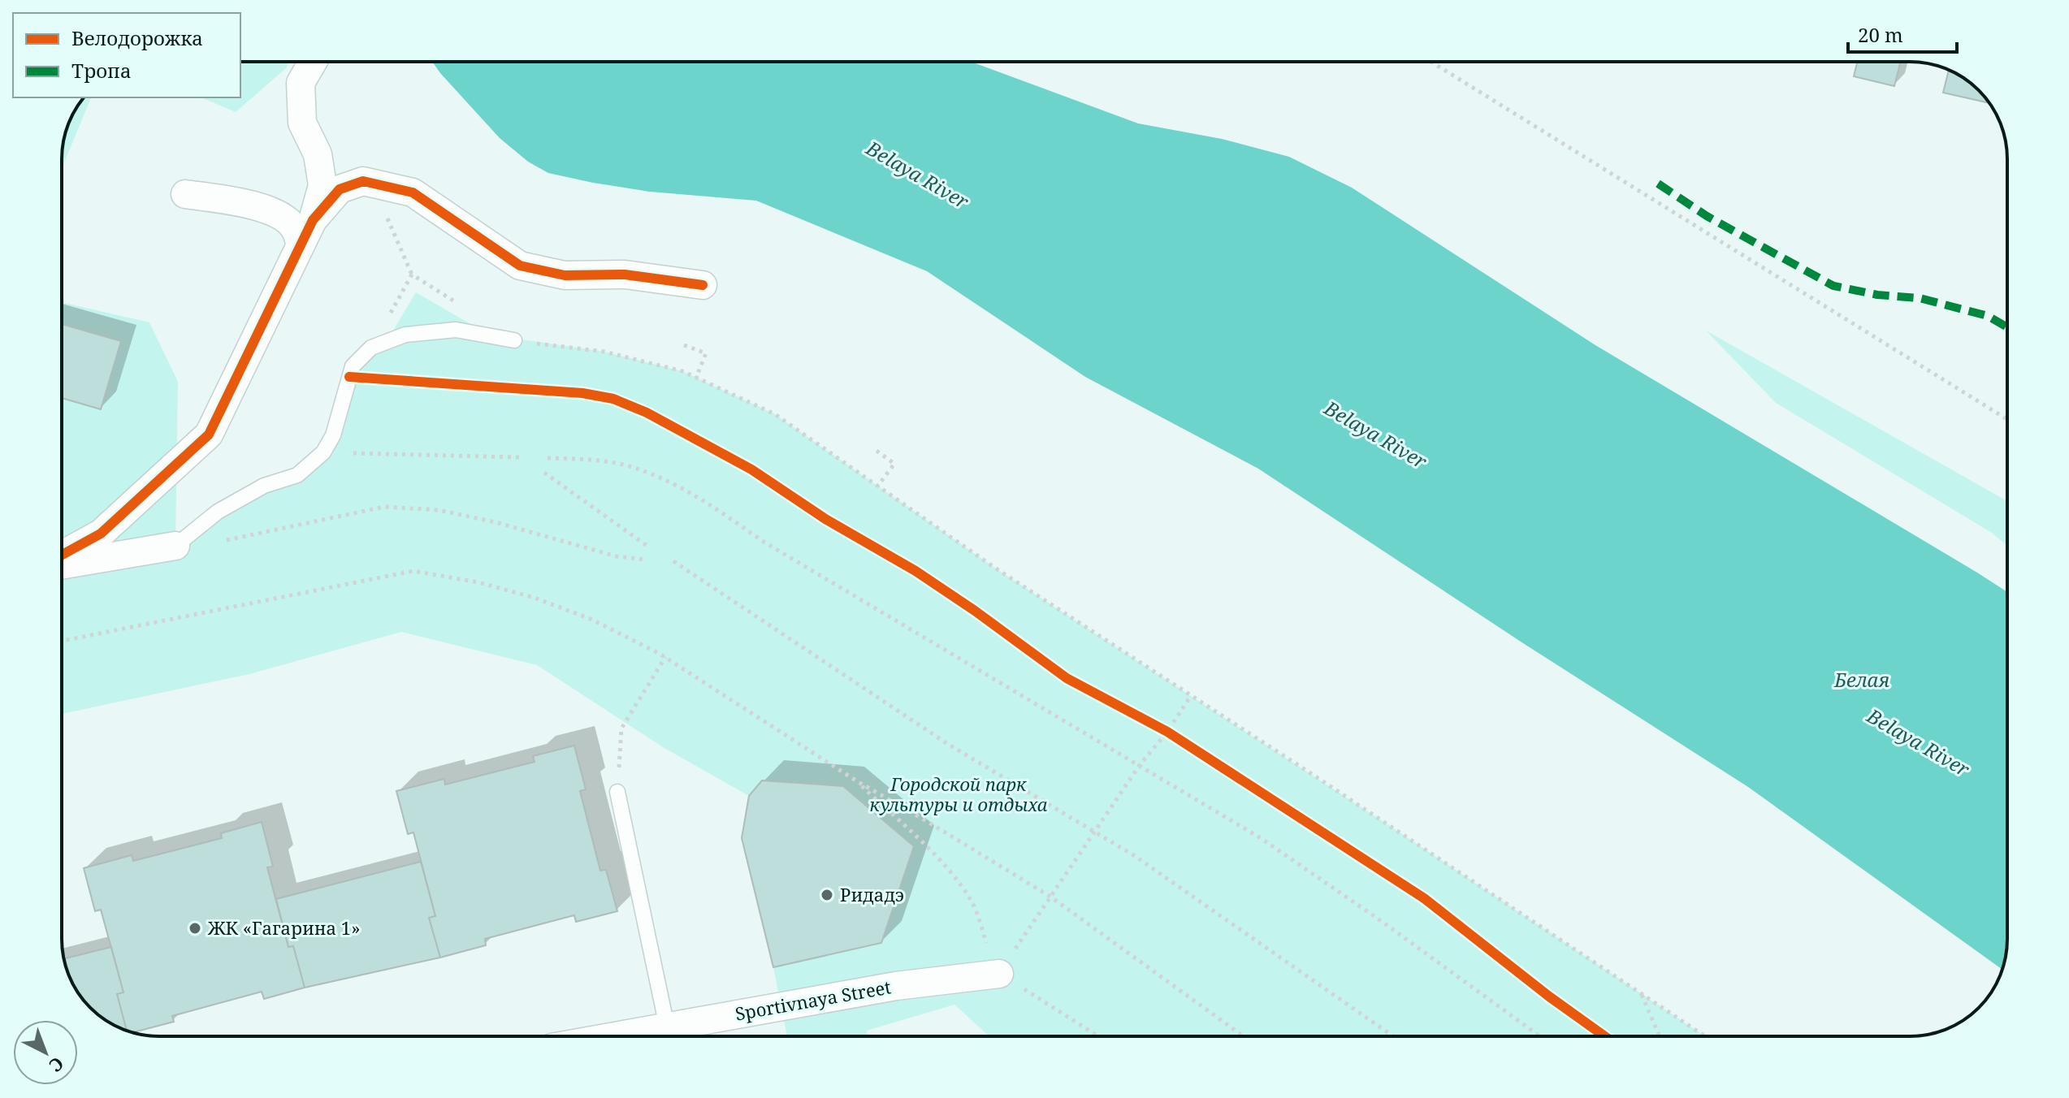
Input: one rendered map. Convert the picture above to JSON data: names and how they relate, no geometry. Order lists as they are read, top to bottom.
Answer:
{
  "streets": {
    "street": ["Sportivnaya Street"]
  },
  "water": ["Belaya River", "Белая"],
  "parks": ["Городской парк культуры и отдыха"],
  "places": ["Ридадэ", "ЖК «Гагарина 1»"],
  "legend": ["Велодорожка", "Тропа"],
  "scale_bar": "20 m",
  "north": "bottom right"
}
